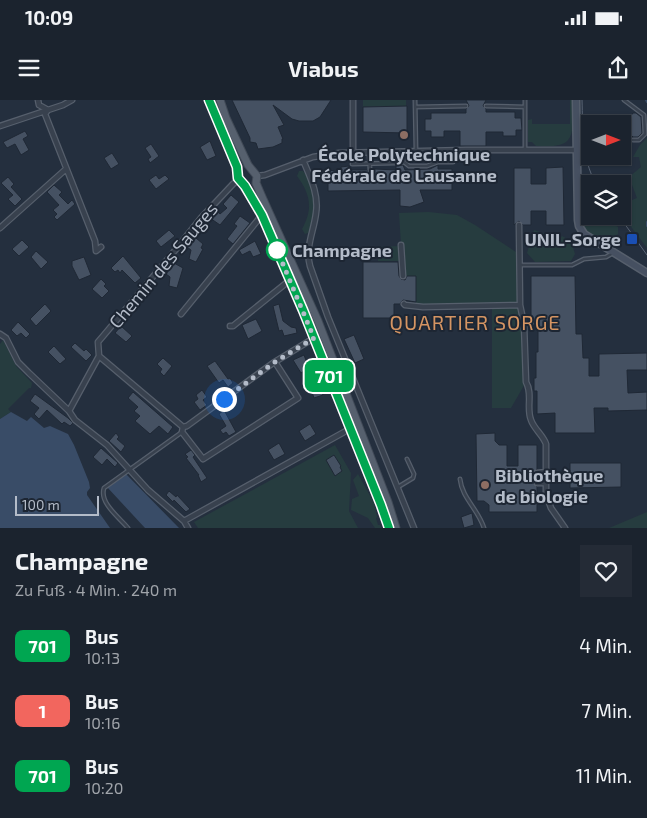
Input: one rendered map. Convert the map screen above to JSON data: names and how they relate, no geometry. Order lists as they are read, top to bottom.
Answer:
{
  "streets": {
    "street": ["Chemin des Sauges"]
  },
  "districts": ["QUARTIER SORGE"],
  "places": {
    "other": ["École Polytechnique Fédérale de Lausanne", "Champagne", "Bibliothèque de biologie"],
    "transit": ["UNIL-Sorge"]
  },
  "lines": ["bus line 701"],
  "scale_bar": "100 m",
  "north": "right",
  "page": {
    "status": "10:09",
    "header": "Viabus",
    "on_map": "701",
    "scale": "100 m",
    "heading": ["Champagne", "Zu Fuß · 4 Min. · 240 m"],
    "list": [
      {
        "mark": "701",
        "name": "Bus",
        "note": "10:13",
        "value": "4 Min."
      },
      {
        "mark": "1",
        "name": "Bus",
        "note": "10:16",
        "value": "7 Min."
      },
      {
        "mark": "701",
        "name": "Bus",
        "note": "10:20",
        "value": "11 Min."
      }
    ]
  }
}
